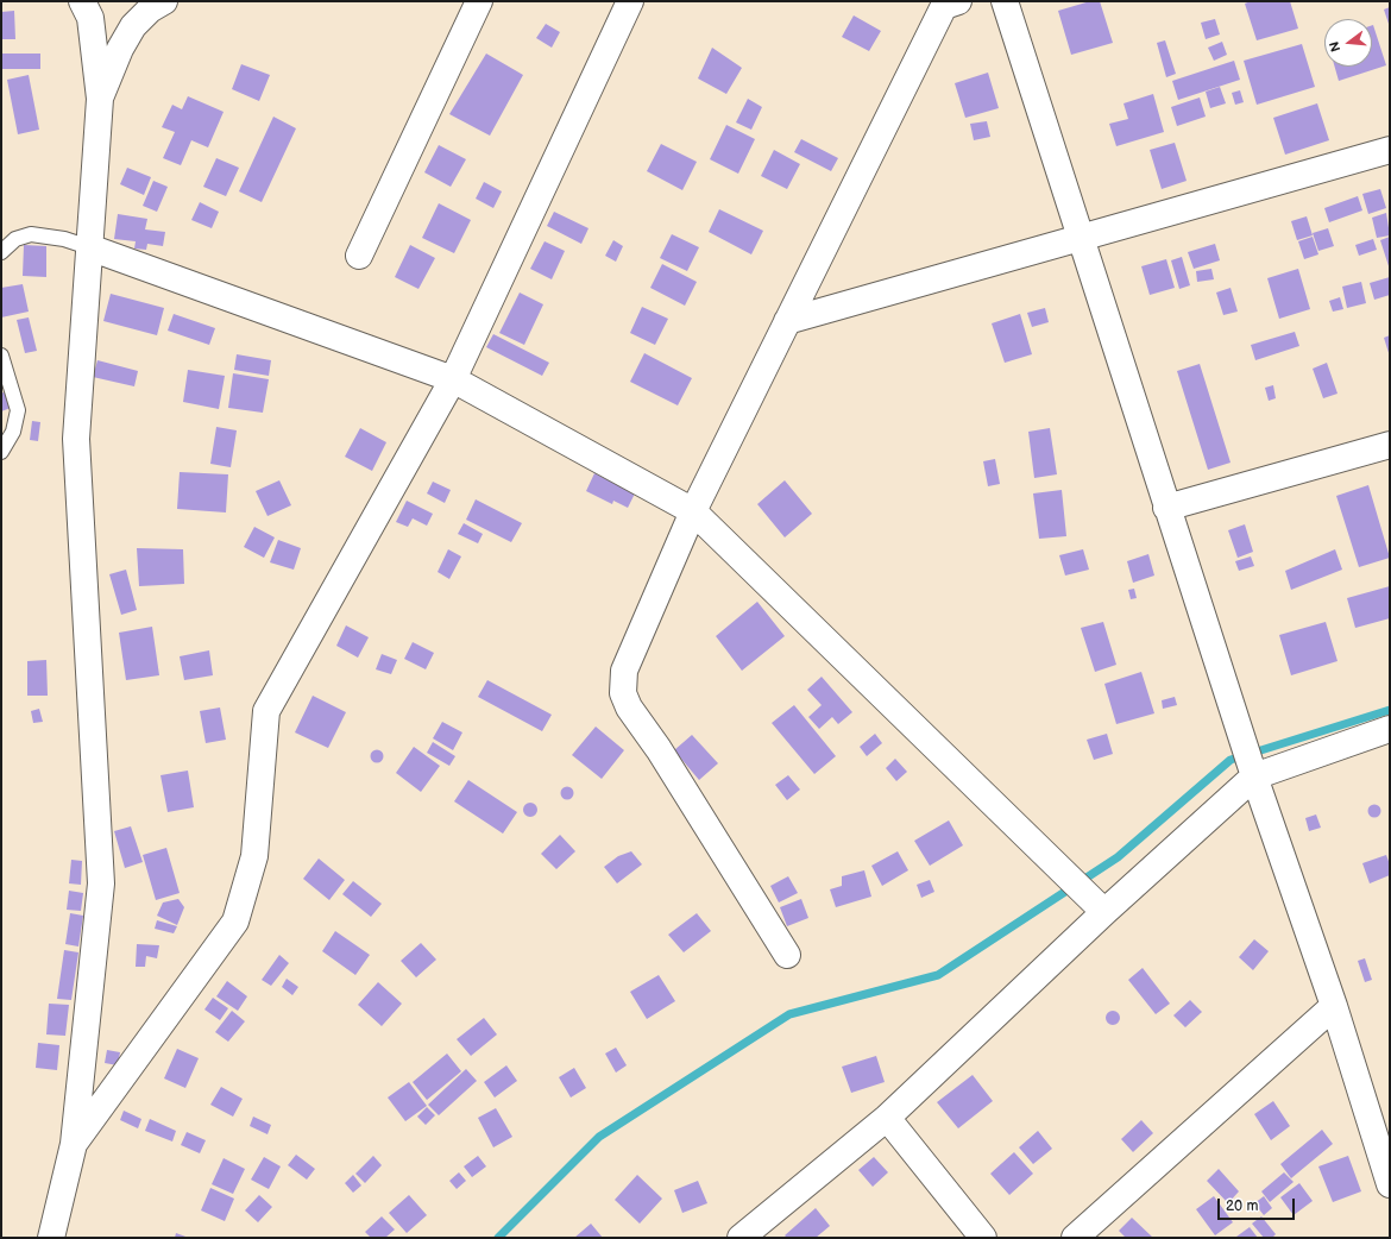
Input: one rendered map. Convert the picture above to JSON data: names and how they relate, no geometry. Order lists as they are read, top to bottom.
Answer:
{
  "scale_bar": "20 m",
  "north": "left"
}
